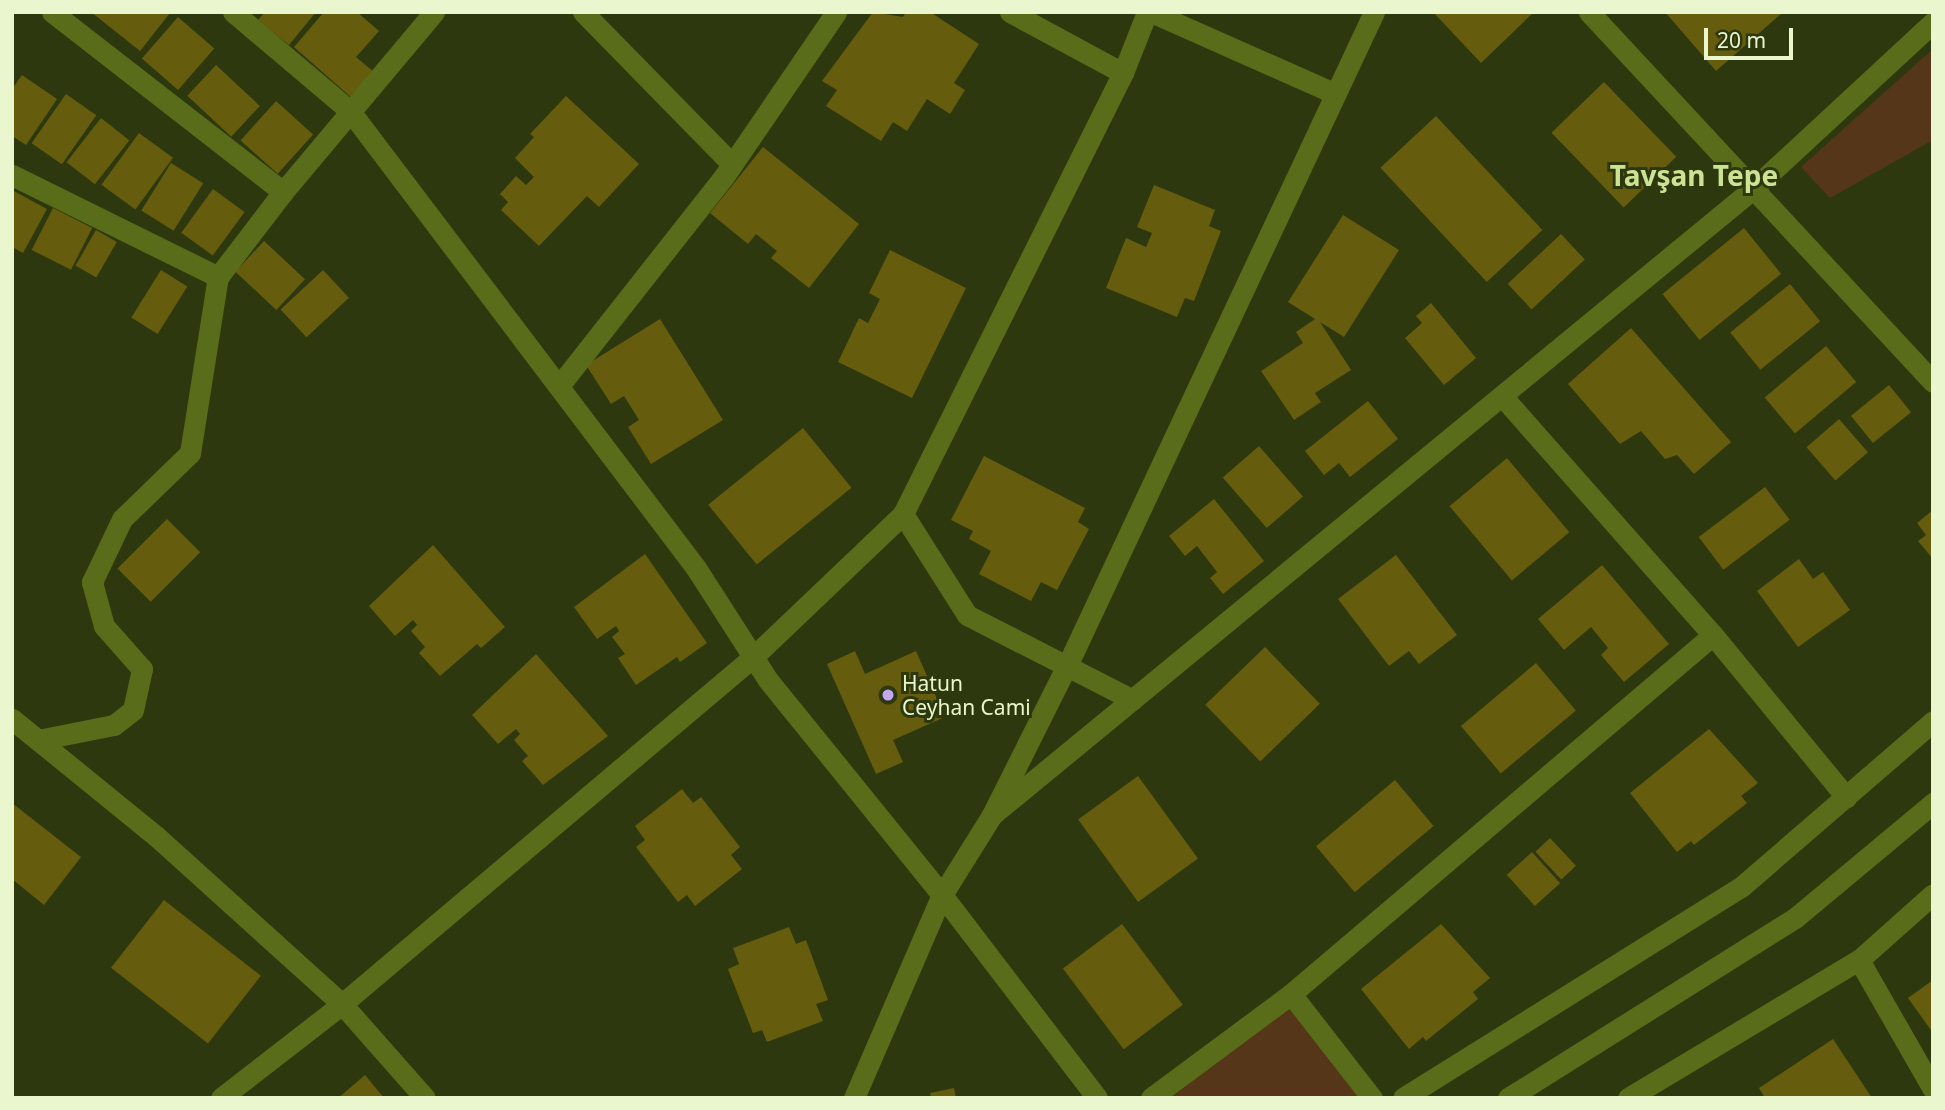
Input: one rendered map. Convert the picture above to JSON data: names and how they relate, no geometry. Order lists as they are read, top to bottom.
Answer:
{
  "districts": ["Tavşan Tepe"],
  "places": ["Hatun Ceyhan Cami"],
  "scale_bar": "20 m"
}
